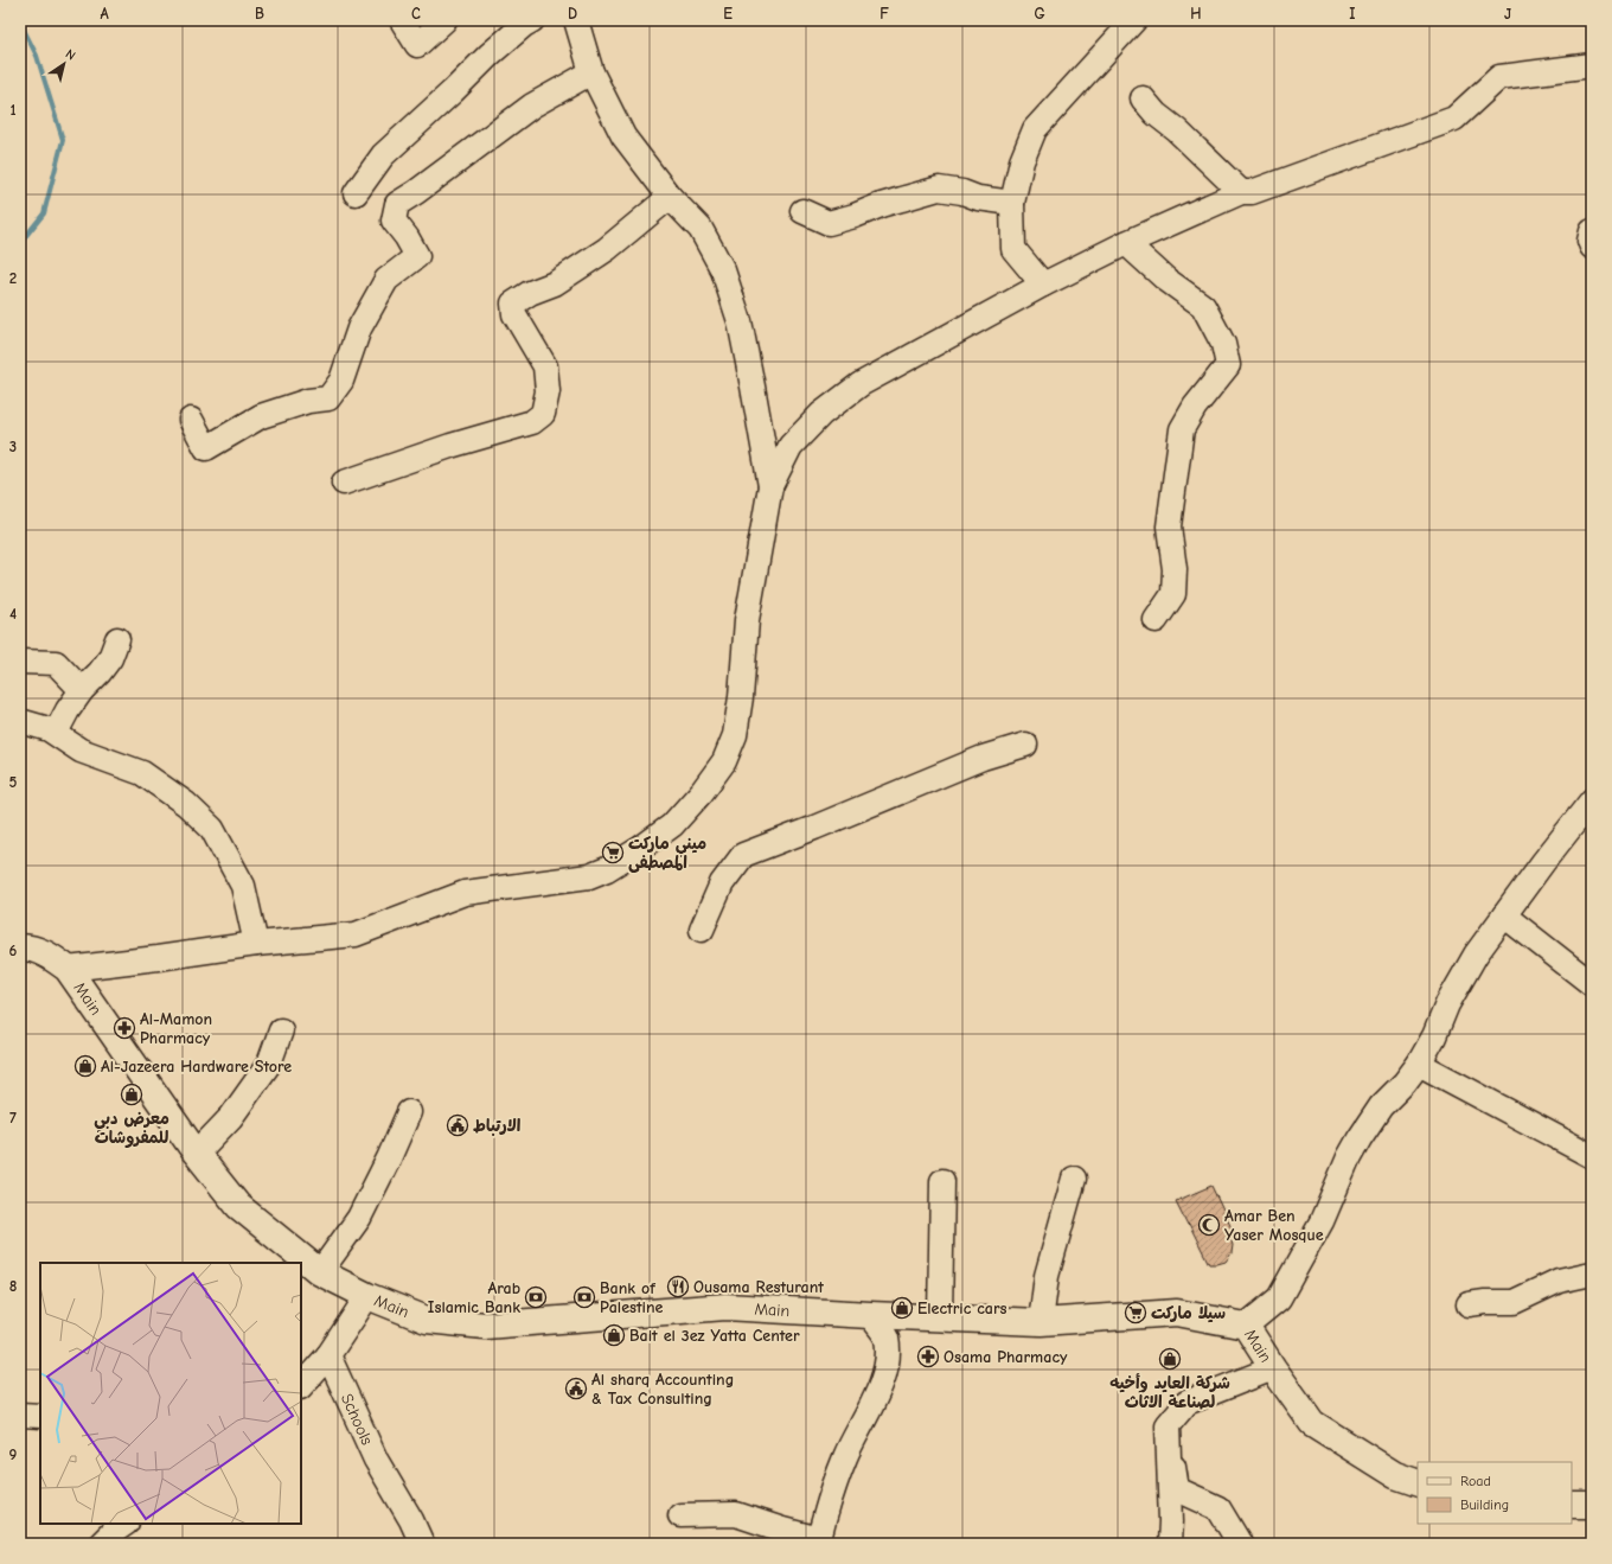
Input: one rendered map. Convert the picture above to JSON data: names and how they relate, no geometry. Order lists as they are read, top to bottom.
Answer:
{
  "streets": {
    "main road": ["Main"],
    "street": ["Schools"]
  },
  "places": {
    "supermarket": ["ميني ماركت المصطفى", "سيلا ماركت"],
    "pharmacy": ["Al-Mamon Pharmacy", "Osama Pharmacy"],
    "shop": [
      "Al-Jazeera Hardware Store",
      "معرض دبي للمفروشات",
      "Electric cars",
      "Bait el 3ez Yatta Center",
      "شركة العايد وأخيه لصناعة الاثاث"
    ],
    "public building": ["الارتباط", "Al sharq Accounting & Tax Consulting"],
    "mosque": ["Amar Ben Yaser Mosque"],
    "restaurant": ["Ousama Resturant"],
    "bank": ["Arab Islamic Bank", "Bank of Palestine"]
  },
  "legend": ["Road", "Building"],
  "north": "top right",
  "grid": {
    "columns": [
      "A",
      "B",
      "C",
      "D",
      "E",
      "F",
      "G",
      "H",
      "I",
      "J"
    ],
    "rows": [
      "1",
      "2",
      "3",
      "4",
      "5",
      "6",
      "7",
      "8",
      "9"
    ]
  }
}
